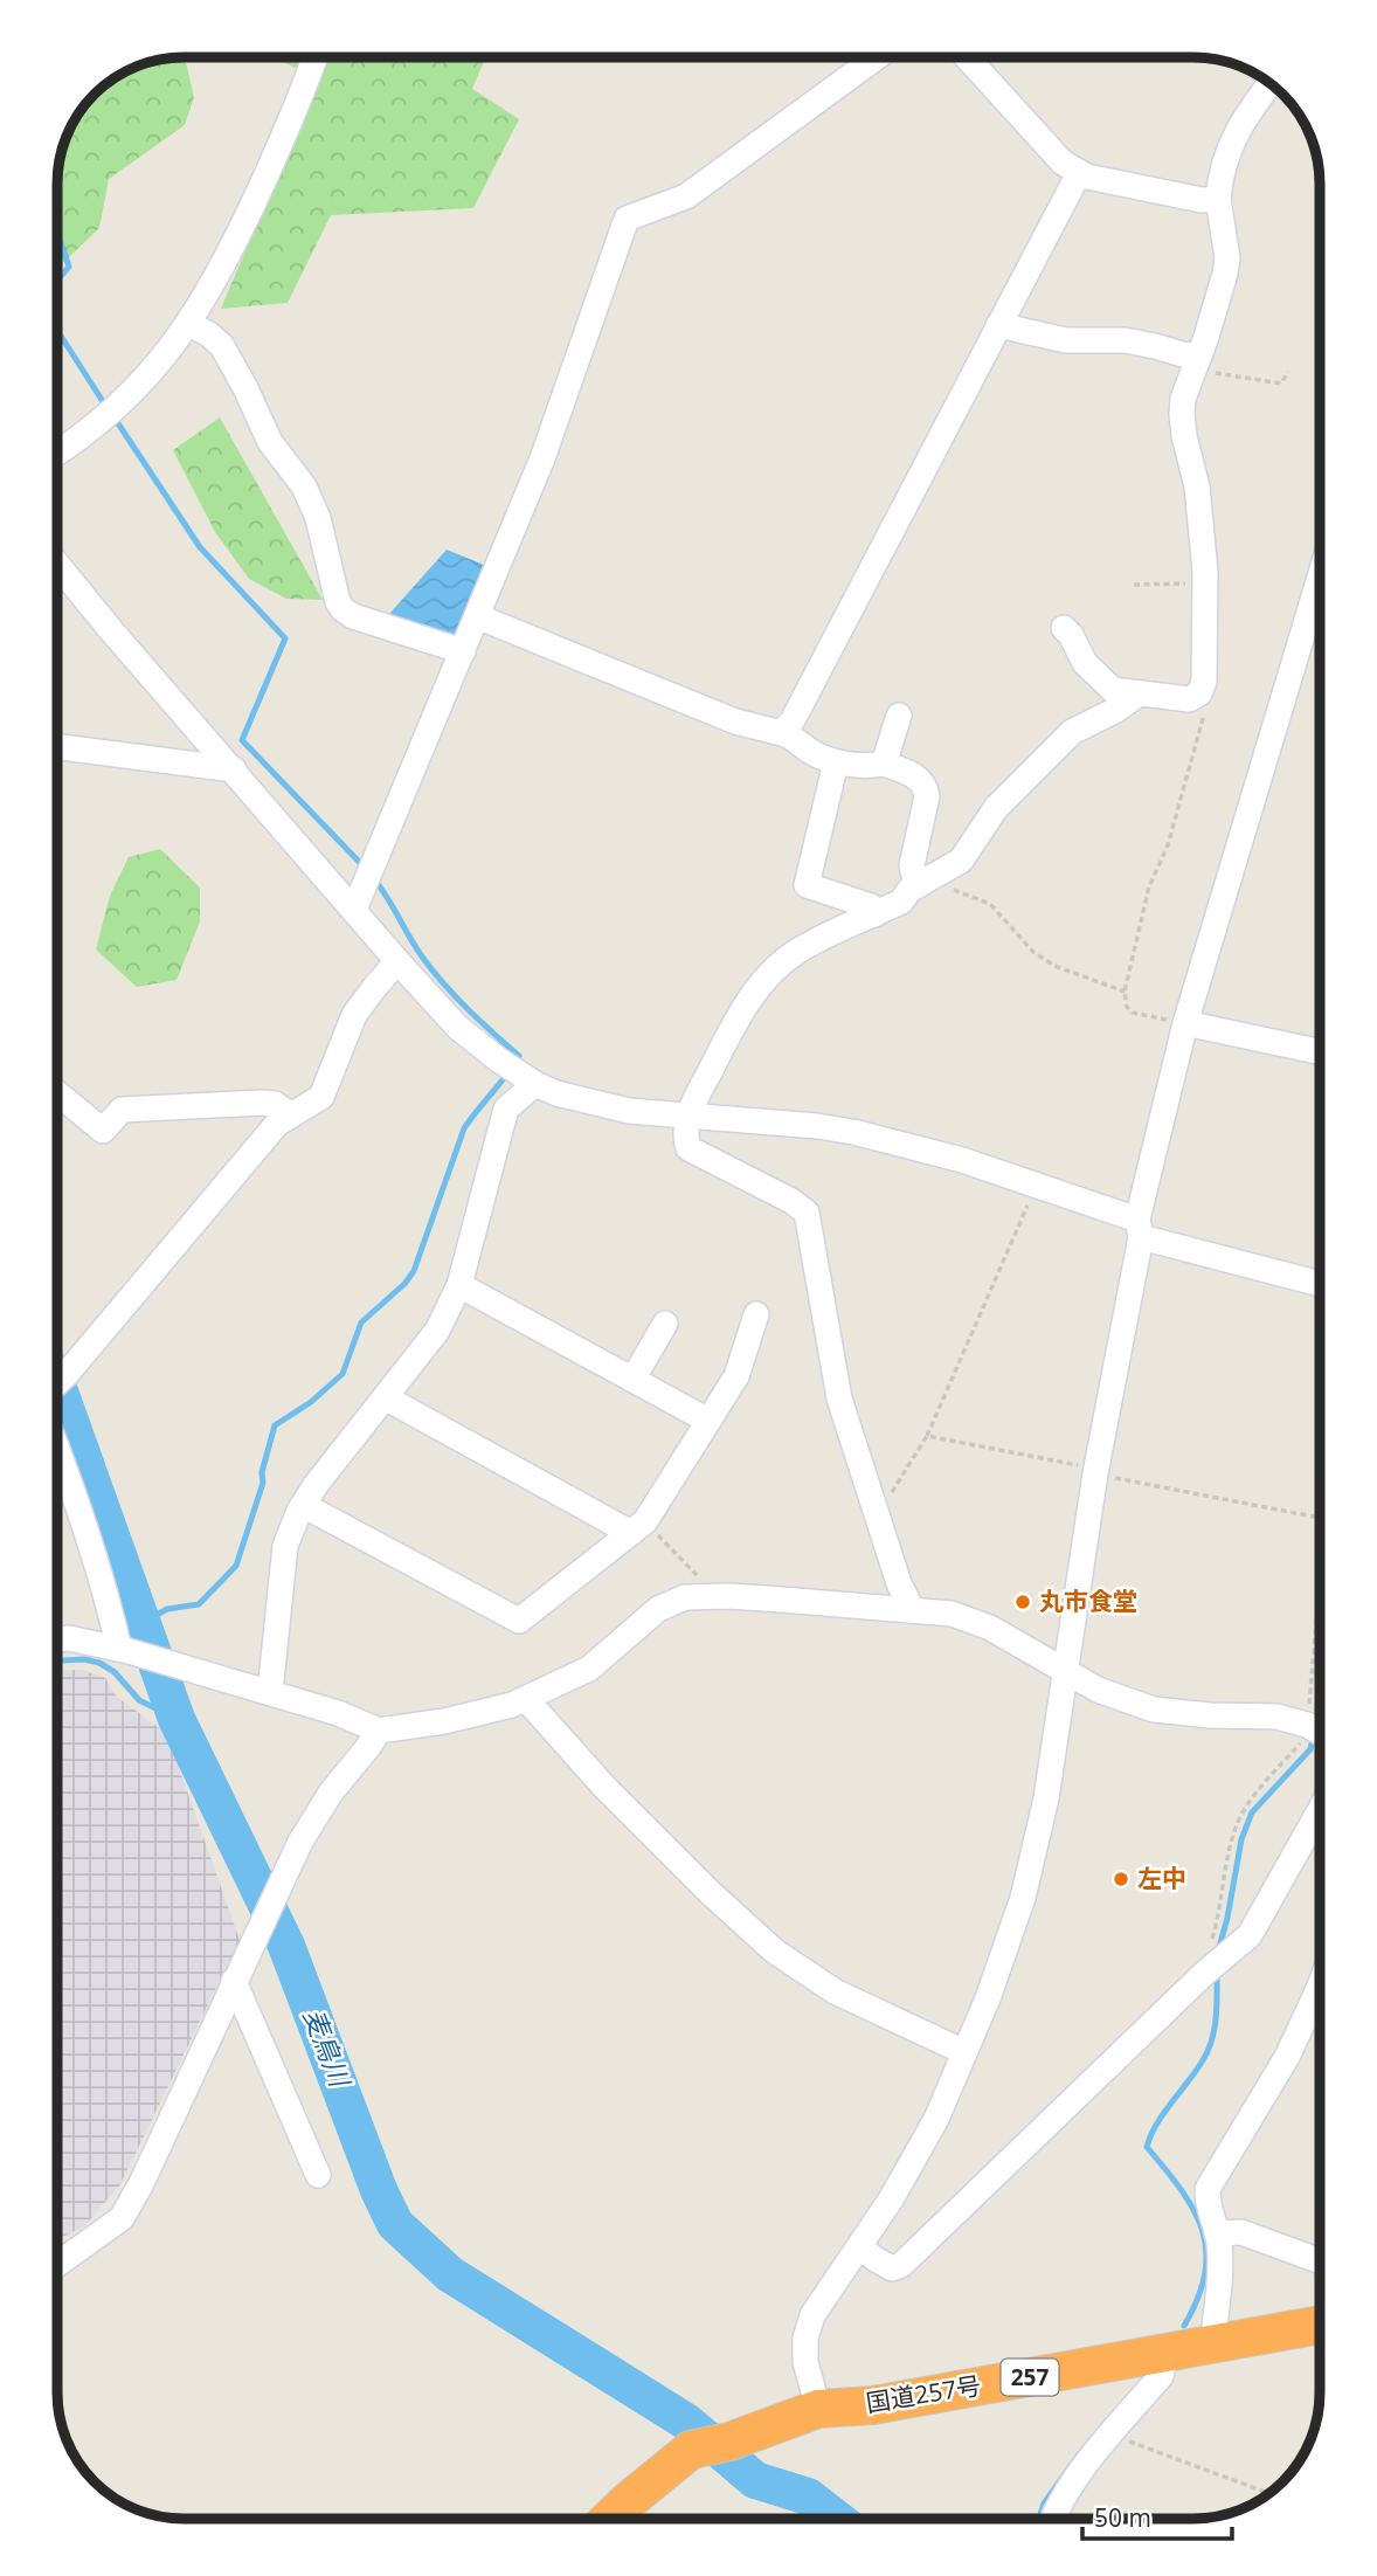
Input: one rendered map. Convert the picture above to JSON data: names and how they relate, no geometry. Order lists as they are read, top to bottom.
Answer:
{
  "streets": {
    "highway": ["257", "国道257号"]
  },
  "water": ["麦鳥川"],
  "places": ["丸市食堂", "左中"],
  "scale_bar": "50 m"
}
